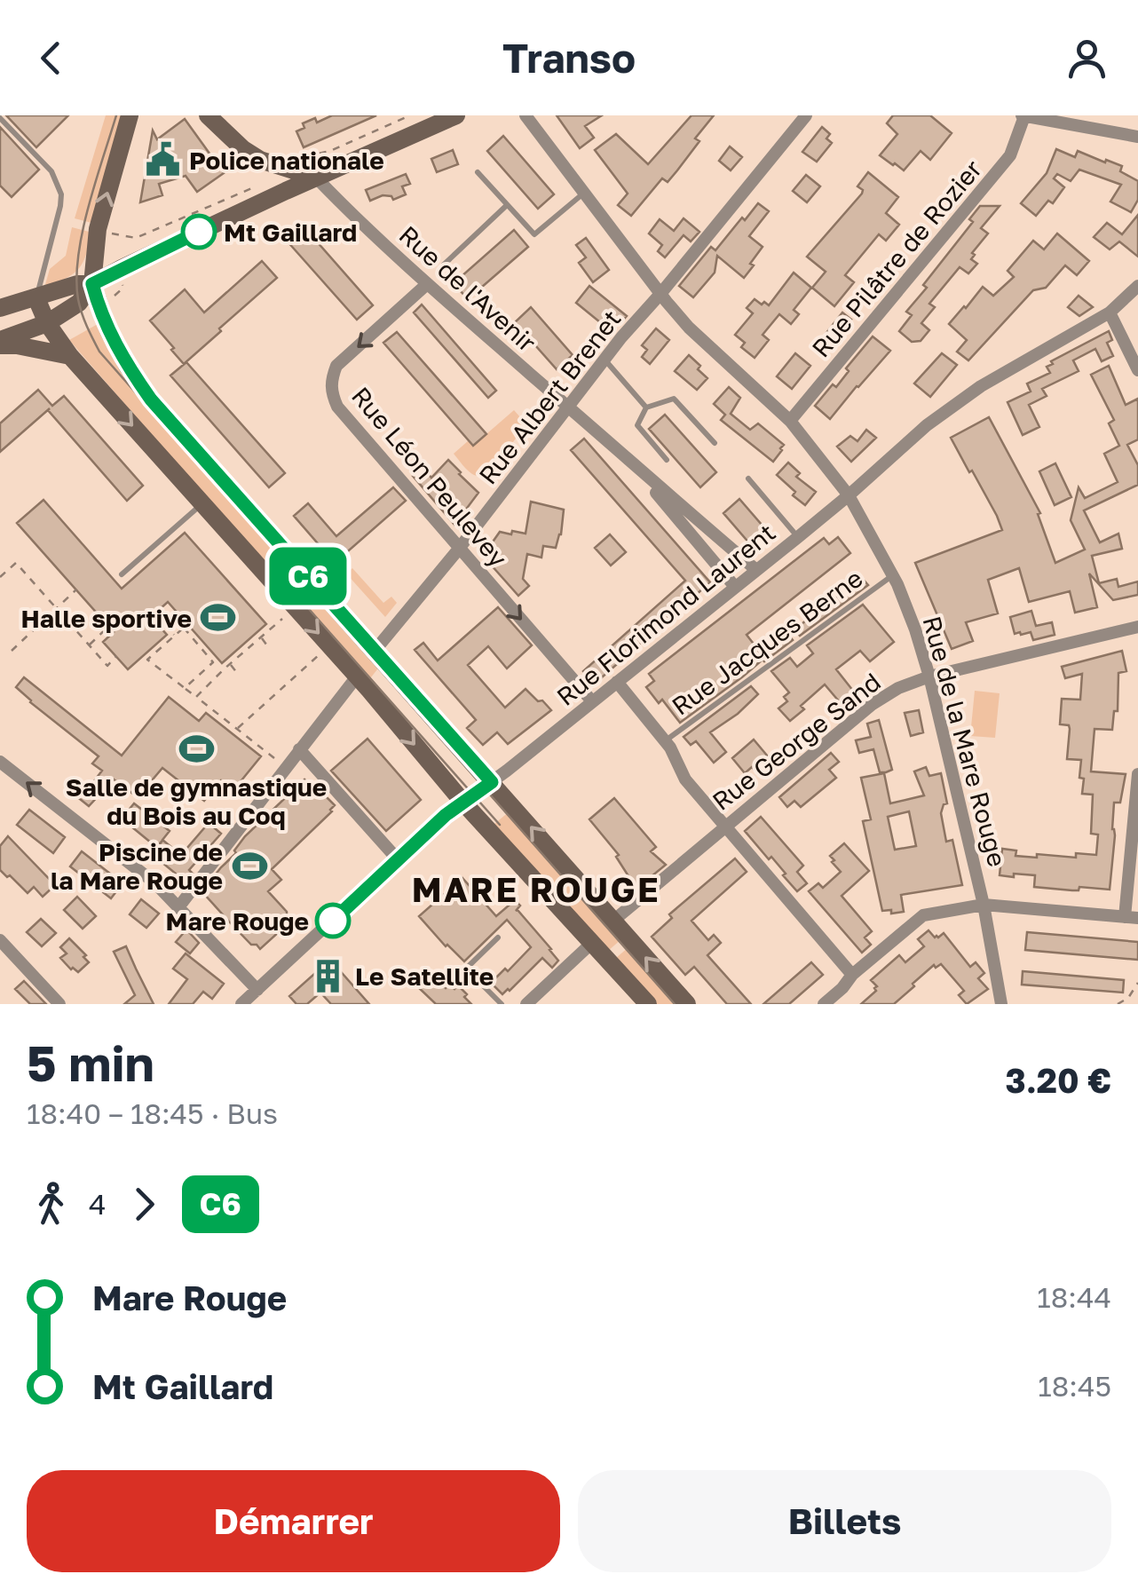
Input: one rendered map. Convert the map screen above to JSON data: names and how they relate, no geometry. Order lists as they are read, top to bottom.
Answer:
{
  "streets": {
    "street": [
      "Rue Pilâtre de Rozier",
      "Rue de l'Avenir",
      "Rue Albert Brenet",
      "Rue Léon Peulevey",
      "Rue Florimond Laurent",
      "Rue George Sand",
      "Rue de la Mare Rouge"
    ],
    "lane": ["Rue Jacques Berne"]
  },
  "crossings": [
    ["Rue Pilâtre de Rozier", "Rue de la Mare Rouge"],
    ["Rue de l'Avenir", "Rue Albert Brenet"],
    ["Rue de l'Avenir", "Rue Léon Peulevey"],
    ["Rue de l'Avenir", "Rue Florimond Laurent"],
    ["Rue Albert Brenet", "Rue Léon Peulevey"],
    ["Rue Albert Brenet", "Rue de la Mare Rouge"],
    ["Rue Léon Peulevey", "Rue Florimond Laurent"],
    ["Rue Florimond Laurent", "Rue de la Mare Rouge"],
    ["Rue Jacques Berne", "Rue de la Mare Rouge"],
    ["Rue George Sand", "Rue de la Mare Rouge"]
  ],
  "one_way": ["Rue Léon Peulevey"],
  "districts": ["MARE ROUGE"],
  "places": {
    "public building": ["Police nationale"],
    "other": ["Mt Gaillard", "Mare Rouge"],
    "sports": ["Halle sportive", "Salle de gymnastique du Bois au Coq", "Piscine de la Mare Rouge"],
    "building": ["Le Satellite"]
  },
  "lines": ["bus line C6"],
  "page": {
    "header": "Transo",
    "on_map": "C6",
    "heading": ["5 min", "18:40 – 18:45 · Bus", "3.20 €"],
    "legs": ["4", "C6"],
    "list": [
      {
        "name": "Mare Rouge",
        "value": "18:44"
      },
      {
        "name": "Mt Gaillard",
        "value": "18:45"
      }
    ],
    "buttons": ["Démarrer", "Billets"]
  }
}
